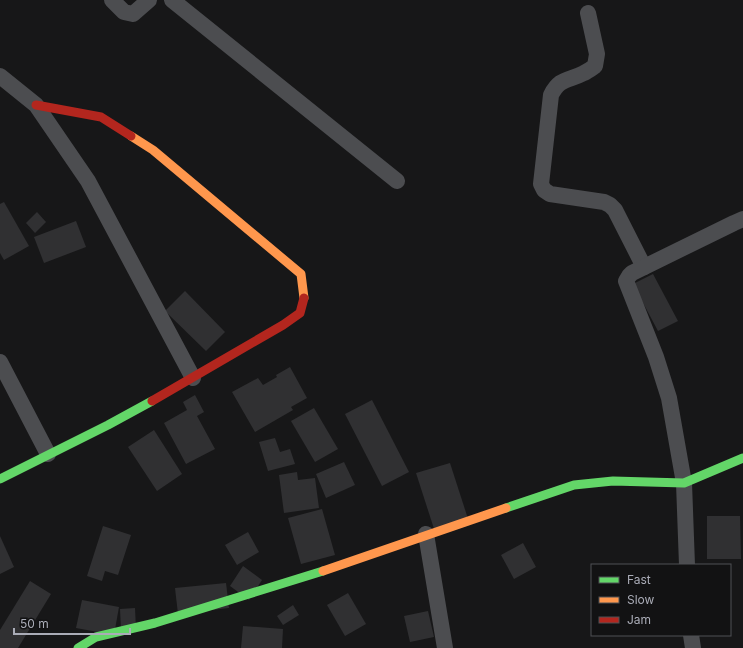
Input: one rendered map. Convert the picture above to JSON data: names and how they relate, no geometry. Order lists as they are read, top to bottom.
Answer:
{
  "legend": ["Fast", "Slow", "Jam"],
  "scale_bar": "50 m"
}
